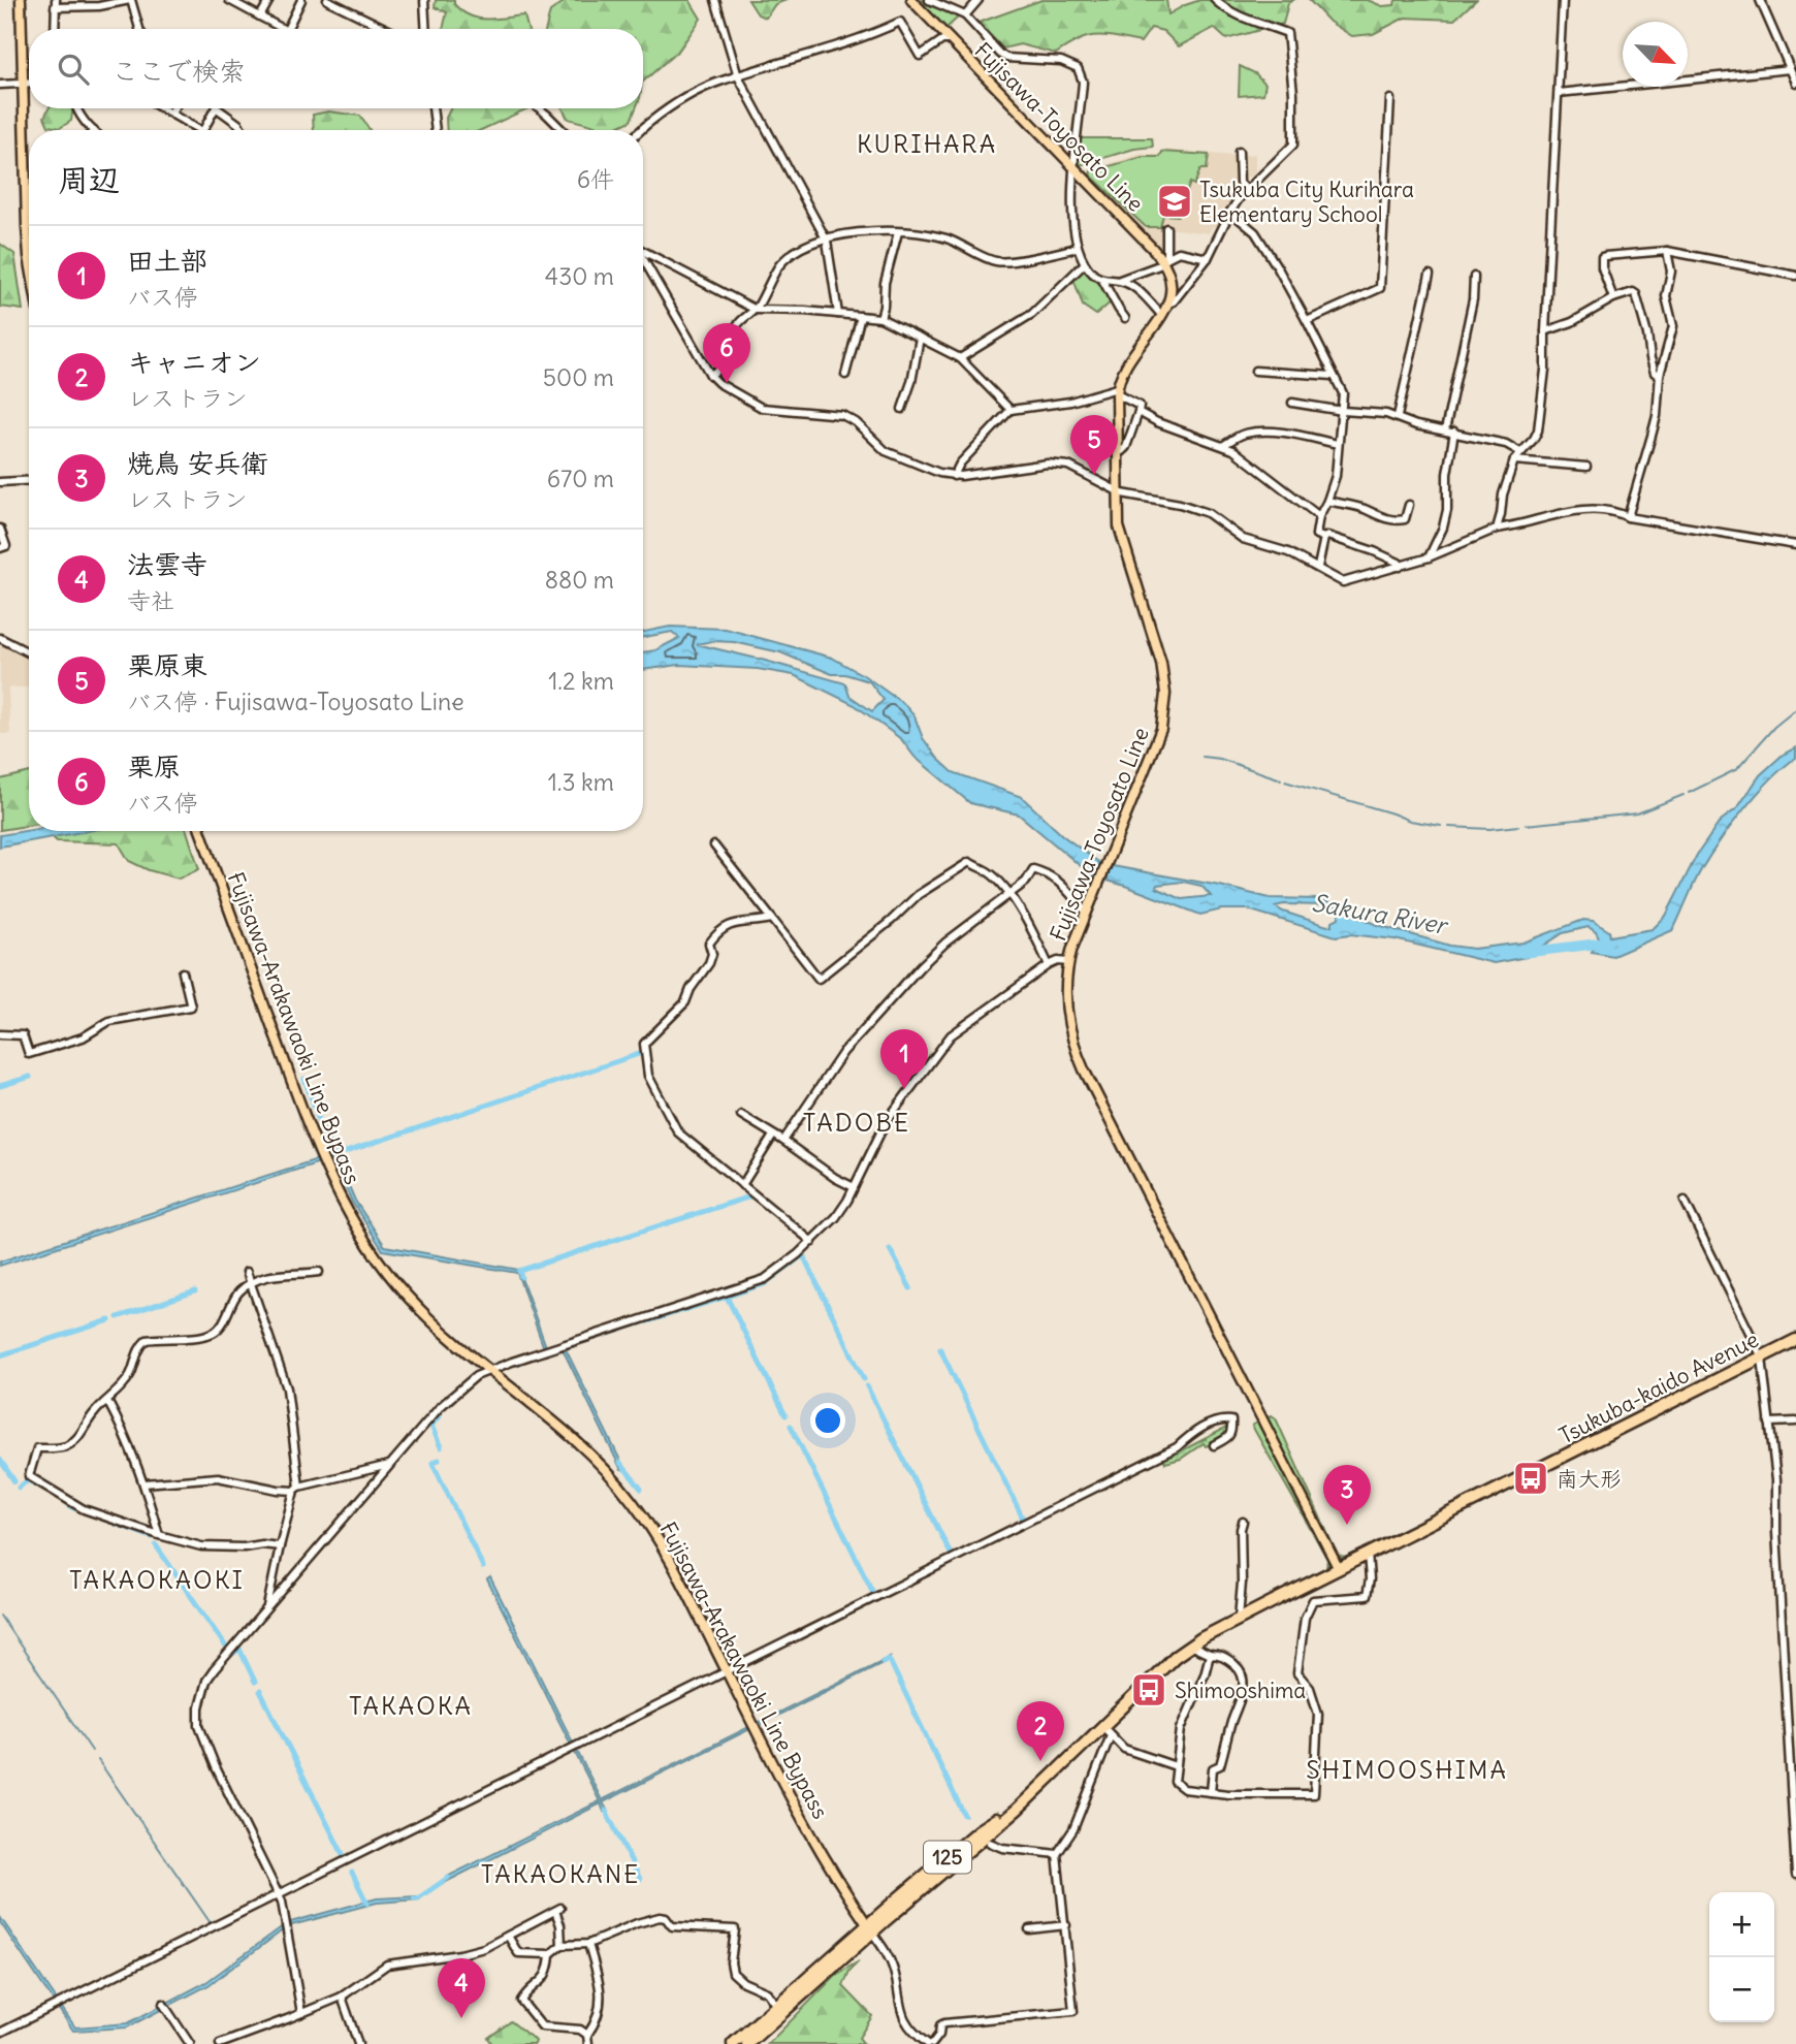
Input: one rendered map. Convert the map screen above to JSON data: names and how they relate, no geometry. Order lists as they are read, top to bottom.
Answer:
{
  "streets": {
    "highway": ["Tsukuba-kaido Avenue", "125"],
    "main road": ["Fujisawa-Toyosato Line", "Fujisawa-Arakawaoki Line Bypass"]
  },
  "crossings": [
    ["Fujisawa-Toyosato Line", "Tsukuba-kaido Avenue"],
    ["Fujisawa-Arakawaoki Line Bypass", "Tsukuba-kaido Avenue"]
  ],
  "districts": [
    "KURIHARA",
    "TADOBE",
    "TAKAOKAOKI",
    "TAKAOKA",
    "SHIMOOSHIMA",
    "TAKAOKANE"
  ],
  "water": ["Sakura River"],
  "places": {
    "school or university": ["Tsukuba City Kurihara Elementary School"],
    "bus stop": ["南大形", "Shimooshima"]
  },
  "north": "bottom right",
  "page": {
    "search": "ここで検索",
    "heading": ["周辺", "6件"],
    "list": [
      {
        "mark": "1",
        "name": "田土部",
        "note": "バス停",
        "value": "430 m"
      },
      {
        "mark": "2",
        "name": "キャニオン",
        "note": "レストラン",
        "value": "500 m"
      },
      {
        "mark": "3",
        "name": "焼鳥 安兵衛",
        "note": "レストラン",
        "value": "670 m"
      },
      {
        "mark": "4",
        "name": "法雲寺",
        "note": "寺社",
        "value": "880 m"
      },
      {
        "mark": "5",
        "name": "栗原東",
        "note": "バス停 · Fujisawa-Toyosato Line",
        "value": "1.2 km"
      },
      {
        "mark": "6",
        "name": "栗原",
        "note": "バス停",
        "value": "1.3 km"
      }
    ],
    "pins": [
      "6",
      "5",
      "1",
      "3",
      "2",
      "4"
    ],
    "map_buttons": ["+", "−"]
  }
}
